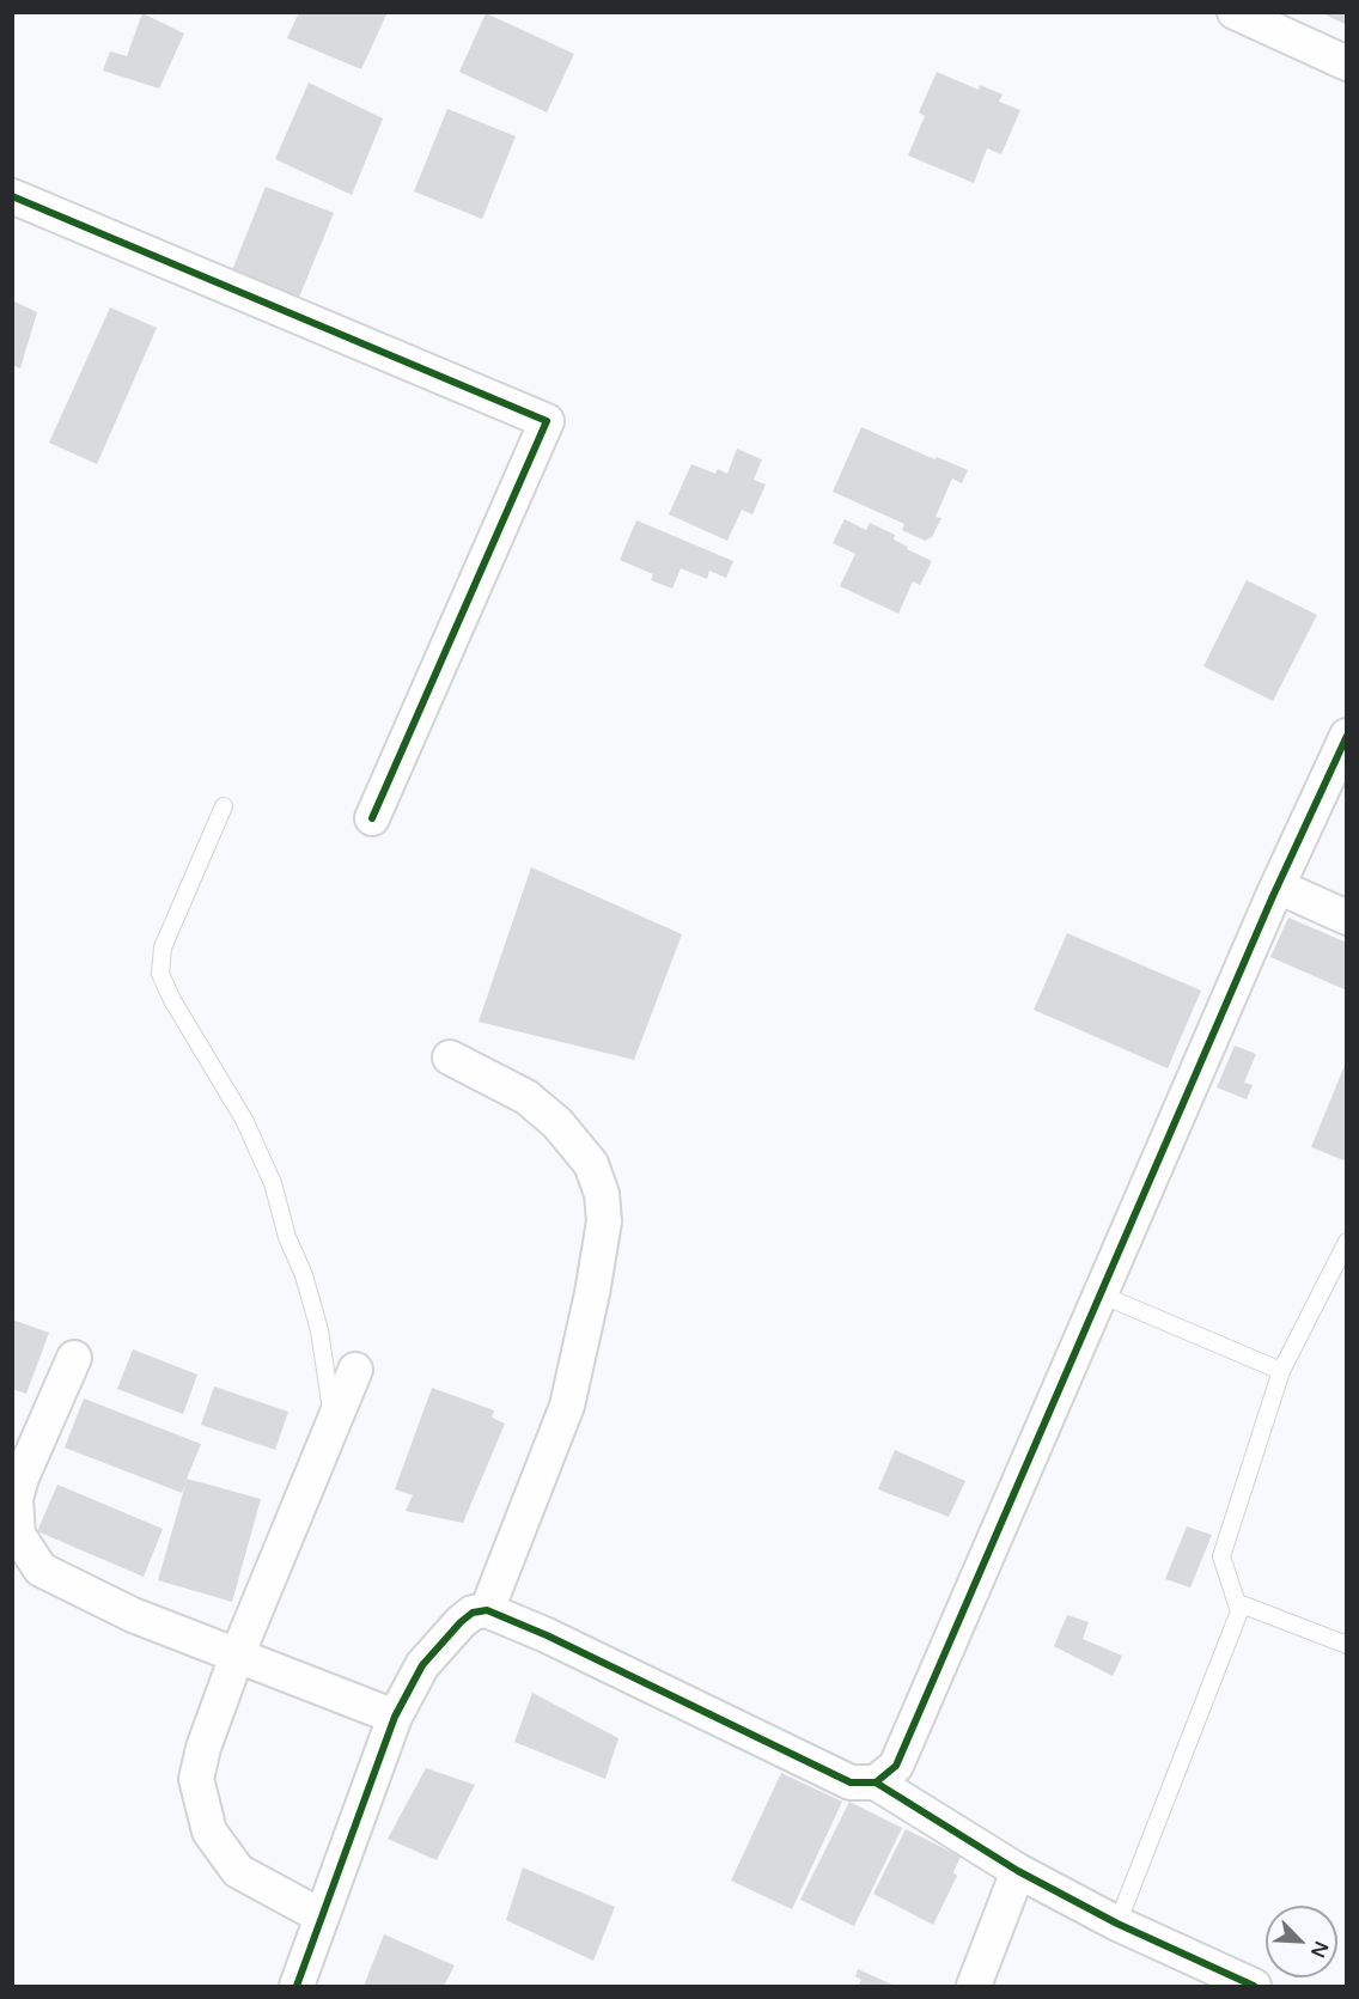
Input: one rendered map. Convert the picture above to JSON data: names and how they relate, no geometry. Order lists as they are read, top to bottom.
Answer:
{
  "north": "bottom right"
}
